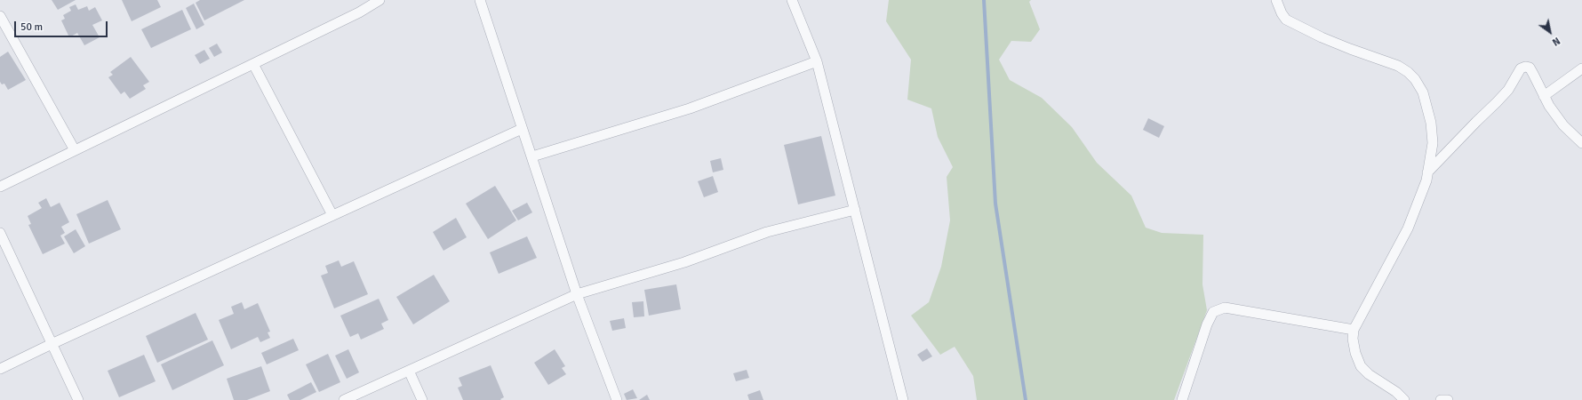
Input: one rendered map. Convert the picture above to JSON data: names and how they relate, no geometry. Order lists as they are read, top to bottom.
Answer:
{
  "scale_bar": "50 m",
  "north": "bottom right"
}
